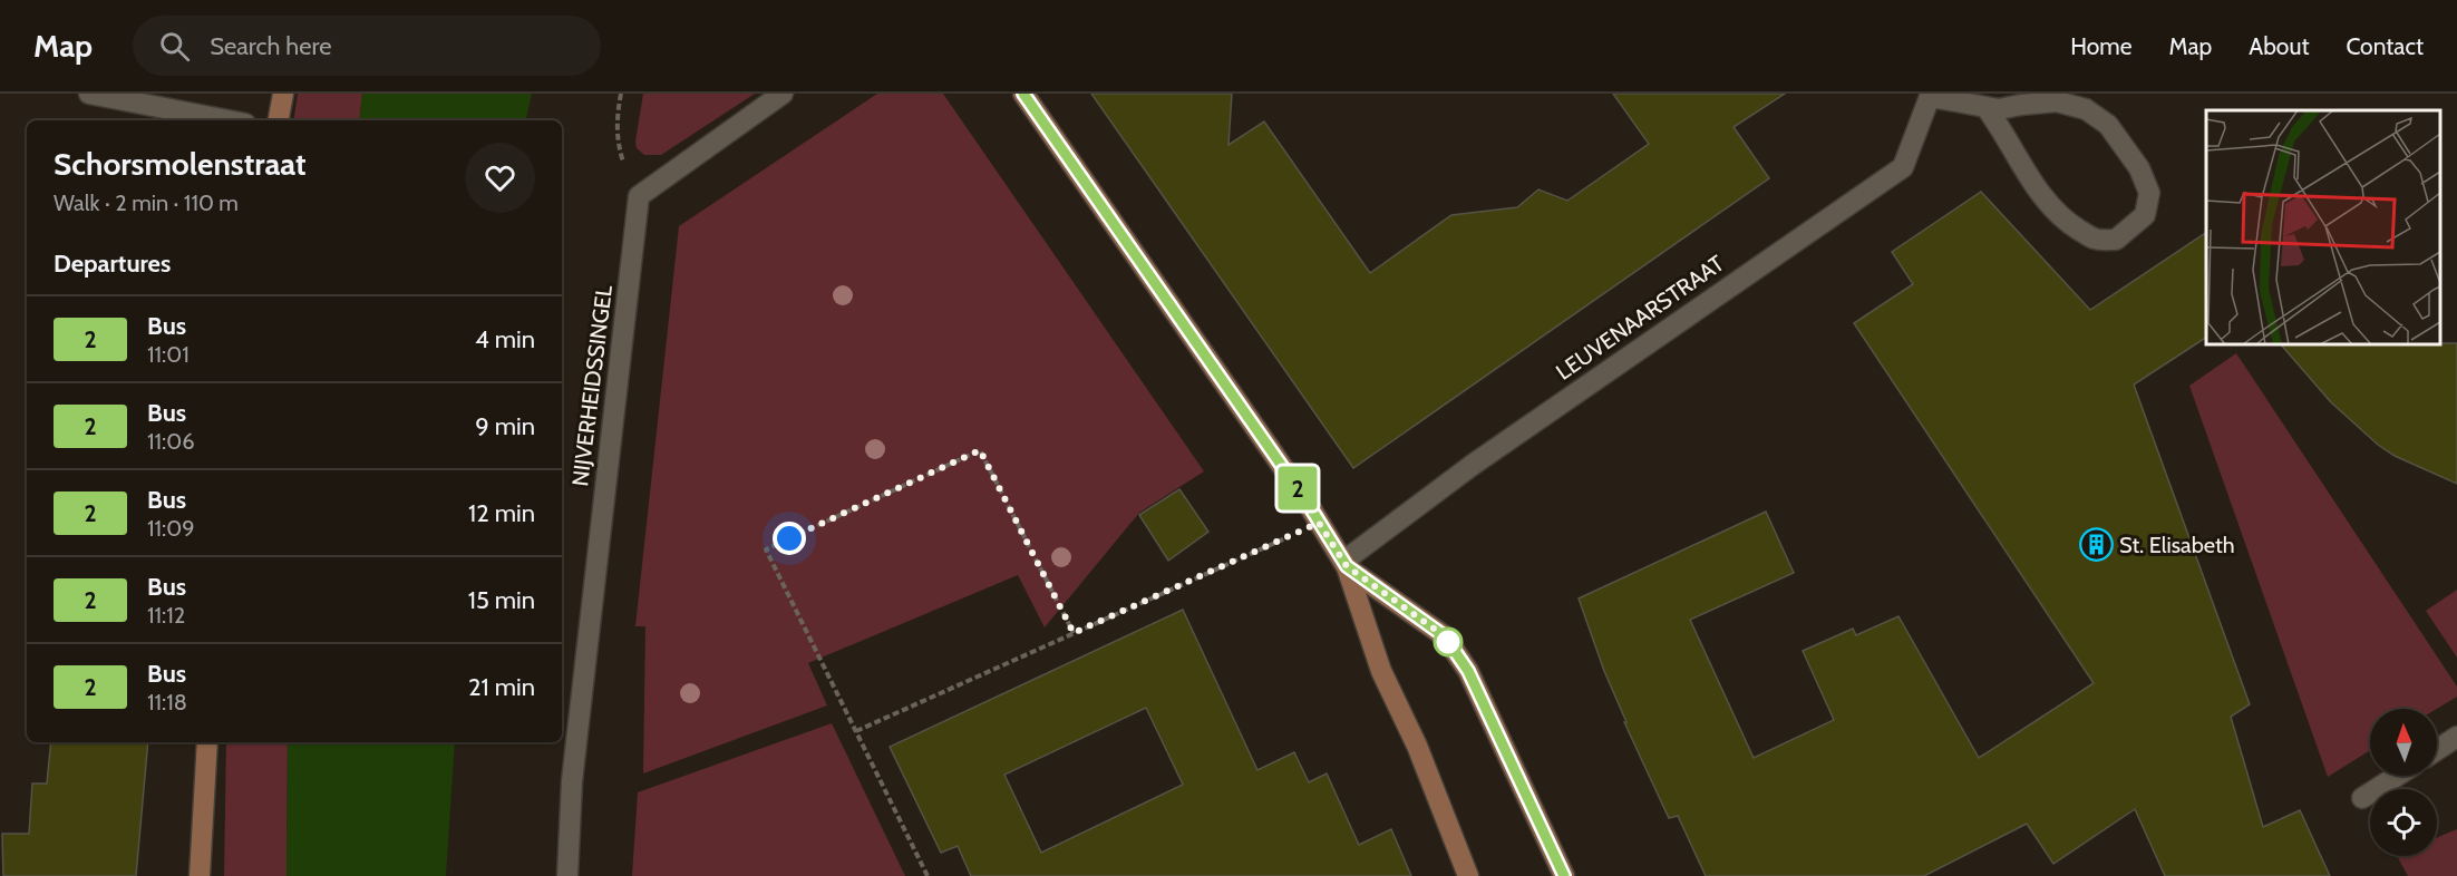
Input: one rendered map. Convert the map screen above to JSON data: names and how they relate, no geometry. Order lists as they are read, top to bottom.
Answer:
{
  "streets": {
    "street": ["LEUVENAARSTRAAT", "NIJVERHEIDSSINGEL"]
  },
  "places": {
    "building": ["St. Elisabeth"]
  },
  "lines": ["bus line 2"],
  "north": "top",
  "page": {
    "header": "Map",
    "search": "Search here",
    "nav": [
      "Home",
      "Map",
      "About",
      "Contact"
    ],
    "on_map": "2",
    "heading": [
      ["Schorsmolenstraat", "Walk · 2 min · 110 m"],
      "Departures"
    ],
    "list": [
      {
        "mark": "2",
        "name": "Bus",
        "note": "11:01",
        "value": "4 min"
      },
      {
        "mark": "2",
        "name": "Bus",
        "note": "11:06",
        "value": "9 min"
      },
      {
        "mark": "2",
        "name": "Bus",
        "note": "11:09",
        "value": "12 min"
      },
      {
        "mark": "2",
        "name": "Bus",
        "note": "11:12",
        "value": "15 min"
      },
      {
        "mark": "2",
        "name": "Bus",
        "note": "11:18",
        "value": "21 min"
      }
    ]
  }
}
